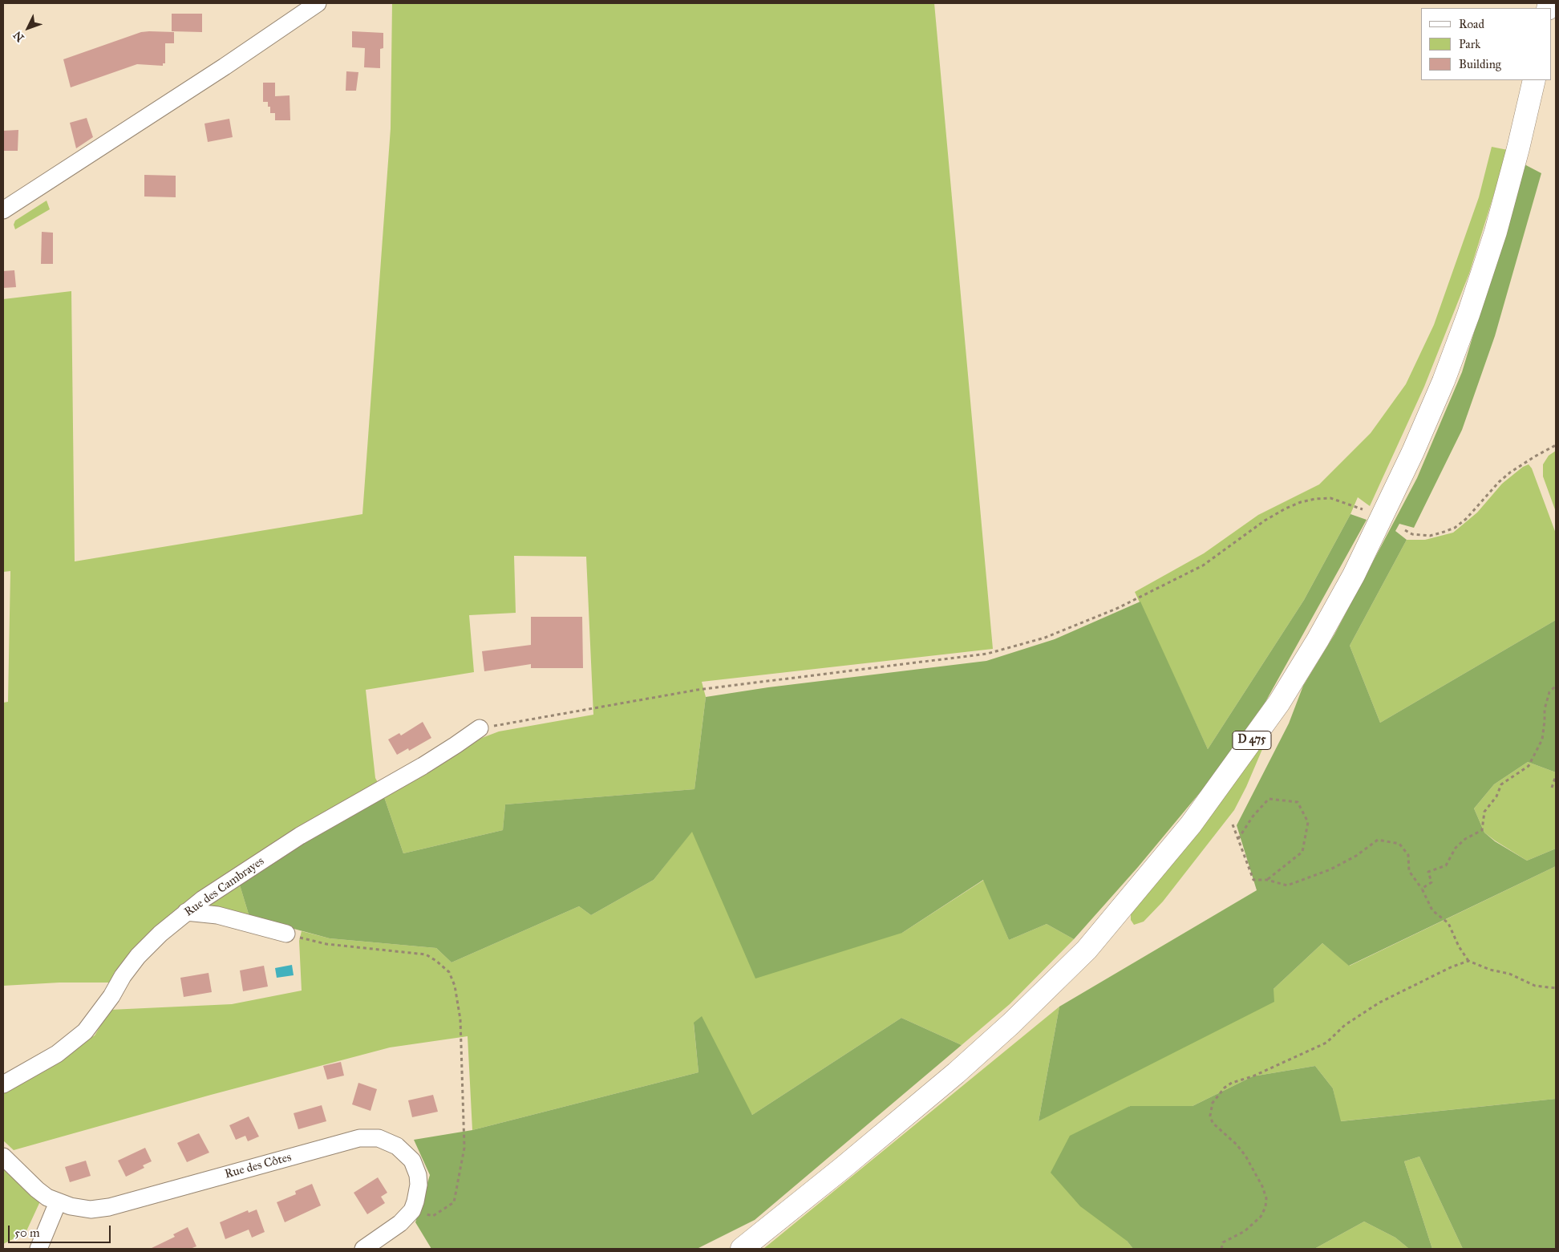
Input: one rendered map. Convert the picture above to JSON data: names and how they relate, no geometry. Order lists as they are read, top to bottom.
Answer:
{
  "streets": {
    "main road": ["D 475"],
    "street": ["Rue des Cambrayes", "Rue des Côtes"]
  },
  "legend": ["Road", "Park", "Building"],
  "scale_bar": "50 m",
  "north": "bottom left"
}
